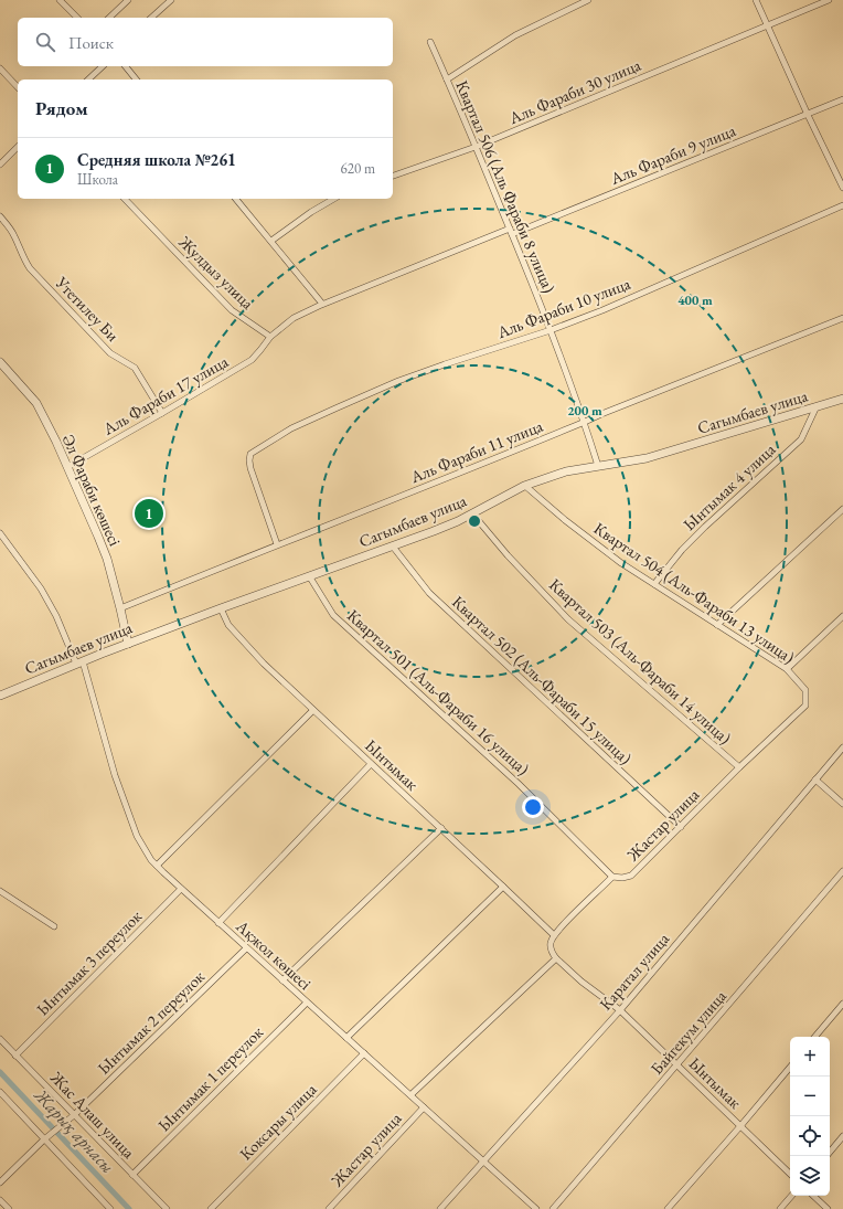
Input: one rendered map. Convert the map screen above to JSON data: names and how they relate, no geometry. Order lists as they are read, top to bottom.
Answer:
{
  "streets": {
    "street": [
      "Аль Фараби 30 улица",
      "Аль Фараби 9 улица",
      "Квартал 506 (Аль Фараби 8 улица)",
      "Жулдыз улица",
      "Аль Фараби 10 улица",
      "Утетилеу Би",
      "Аль Фараби 17 улица",
      "Сагымбаев улица",
      "Аль Фараби 11 улица",
      "Ынтымак 4 улица",
      "Әл Фараби көшесі",
      "Квартал 504 (Аль-Фараби 13 улица)",
      "Квартал 503 (Аль-Фараби 14 улица)",
      "Квартал 502 (Аль-Фараби 15 улица)",
      "Квартал 501 (Аль-Фараби 16 улица)",
      "Ынтымак",
      "Жастар улица",
      "Ақжол көшесі",
      "Ынтымак 3 переулок",
      "Каратал улица",
      "Ынтымак 2 переулок",
      "Байгекум улица",
      "Ынтымак 1 переулок",
      "Жас Алаш улица",
      "Коксары улица"
    ]
  },
  "crossings": [
    ["Аль Фараби 30 улица", "Квартал 506 (Аль Фараби 8 улица)"],
    ["Аль Фараби 9 улица", "Квартал 506 (Аль Фараби 8 улица)"],
    ["Квартал 506 (Аль Фараби 8 улица)", "Аль Фараби 10 улица"],
    ["Квартал 506 (Аль Фараби 8 улица)", "Сагымбаев улица"],
    ["Квартал 506 (Аль Фараби 8 улица)", "Аль Фараби 11 улица"],
    ["Жулдыз улица", "Аль Фараби 17 улица"],
    ["Аль Фараби 10 улица", "Аль Фараби 11 улица"],
    ["Утетилеу Би", "Аль Фараби 17 улица"],
    ["Аль Фараби 17 улица", "Әл Фараби көшесі"],
    ["Сагымбаев улица", "Ынтымак 4 улица"],
    ["Сагымбаев улица", "Әл Фараби көшесі"],
    ["Сагымбаев улица", "Квартал 504 (Аль-Фараби 13 улица)"],
    ["Сагымбаев улица", "Квартал 503 (Аль-Фараби 14 улица)"],
    ["Сагымбаев улица", "Квартал 502 (Аль-Фараби 15 улица)"],
    ["Сагымбаев улица", "Квартал 501 (Аль-Фараби 16 улица)"],
    ["Сагымбаев улица", "Ынтымак"],
    ["Сагымбаев улица", "Ақжол көшесі"],
    ["Аль Фараби 11 улица", "Әл Фараби көшесі"],
    ["Ынтымак 4 улица", "Квартал 504 (Аль-Фараби 13 улица)"],
    ["Квартал 504 (Аль-Фараби 13 улица)", "Жастар улица"],
    ["Квартал 503 (Аль-Фараби 14 улица)", "Жастар улица"],
    ["Квартал 502 (Аль-Фараби 15 улица)", "Жастар улица"],
    ["Квартал 501 (Аль-Фараби 16 улица)", "Жастар улица"],
    ["Ынтымак", "Жастар улица"],
    ["Ынтымак", "Каратал улица"],
    ["Ынтымак", "Байгекум улица"],
    ["Жастар улица", "Ақжол көшесі"],
    ["Ақжол көшесі", "Ынтымак 3 переулок"],
    ["Ақжол көшесі", "Каратал улица"],
    ["Ақжол көшесі", "Ынтымак 2 переулок"],
    ["Ақжол көшесі", "Ынтымак 1 переулок"],
    ["Ақжол көшесі", "Коксары улица"],
    ["Ынтымак 3 переулок", "Жас Алаш улица"],
    ["Ынтымак 2 переулок", "Жас Алаш улица"],
    ["Ынтымак 1 переулок", "Жас Алаш улица"]
  ],
  "water": ["Жарық арнасы"],
  "page": {
    "search": "Поиск",
    "heading": "Рядом",
    "list": [
      {
        "mark": "1",
        "name": "Средняя школа №261",
        "note": "Школа",
        "value": "620 m"
      }
    ],
    "pins": "1",
    "map_buttons": ["+", "−"]
  },
  "rings": ["400 m", "200 m"]
}
